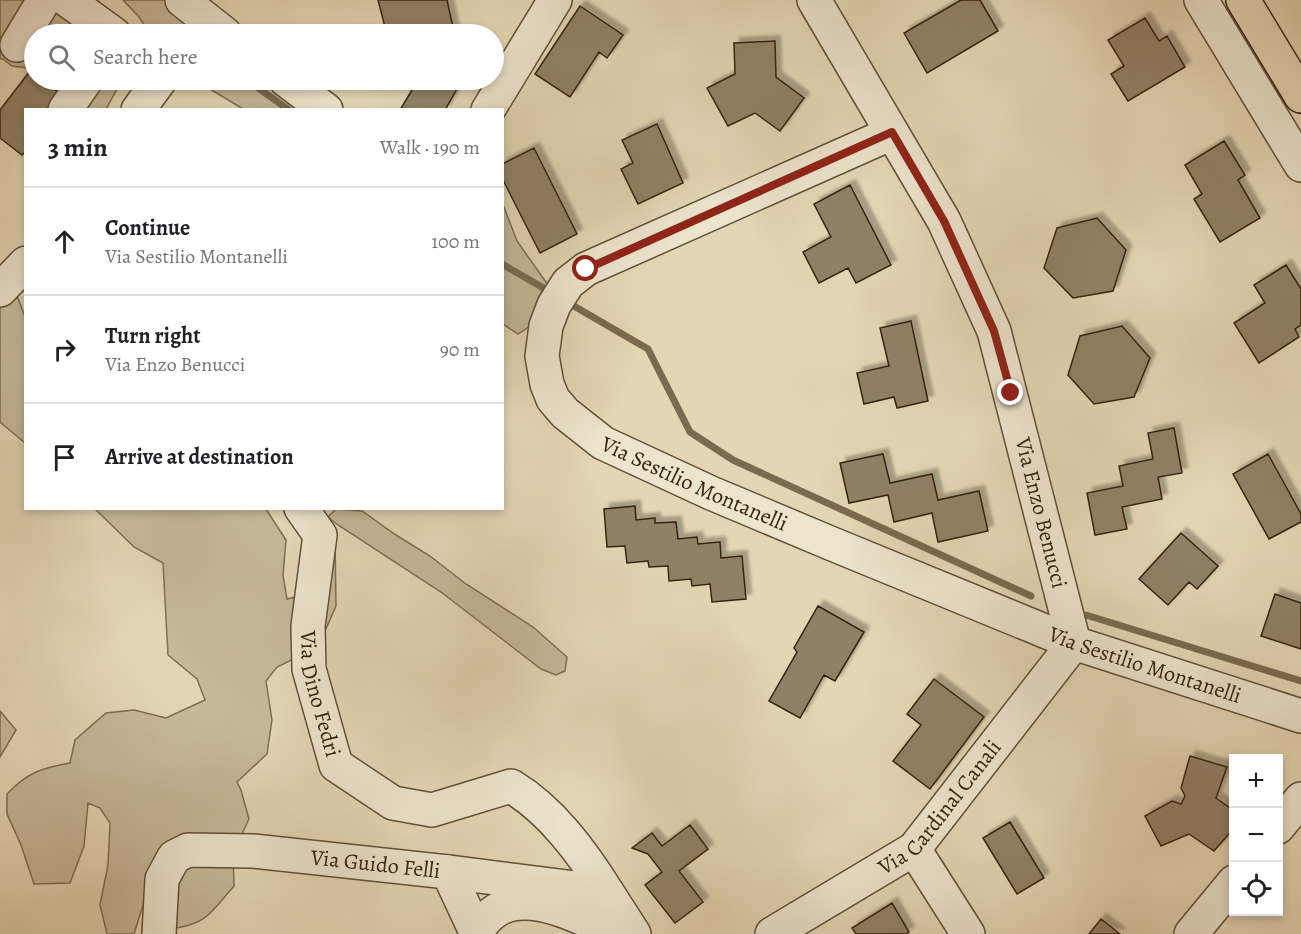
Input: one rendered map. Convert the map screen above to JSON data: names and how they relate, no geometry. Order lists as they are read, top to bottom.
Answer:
{
  "streets": {
    "street": [
      "Via Sestilio Montanelli",
      "Via Enzo Benucci",
      "Via Dino Fedri",
      "Via Cardinal Canali",
      "Via Guido Felli"
    ]
  },
  "crossings": [
    ["Via Sestilio Montanelli", "Via Enzo Benucci"],
    ["Via Sestilio Montanelli", "Via Cardinal Canali"],
    ["Via Enzo Benucci", "Via Cardinal Canali"],
    ["Via Dino Fedri", "Via Guido Felli"]
  ],
  "page": {
    "search": "Search here",
    "heading": ["3 min", "Walk · 190 m"],
    "list": [
      ["Continue", "Via Sestilio Montanelli", "100 m"],
      ["Turn right", "Via Enzo Benucci", "90 m"],
      "Arrive at destination"
    ],
    "map_buttons": ["+", "−"]
  }
}
